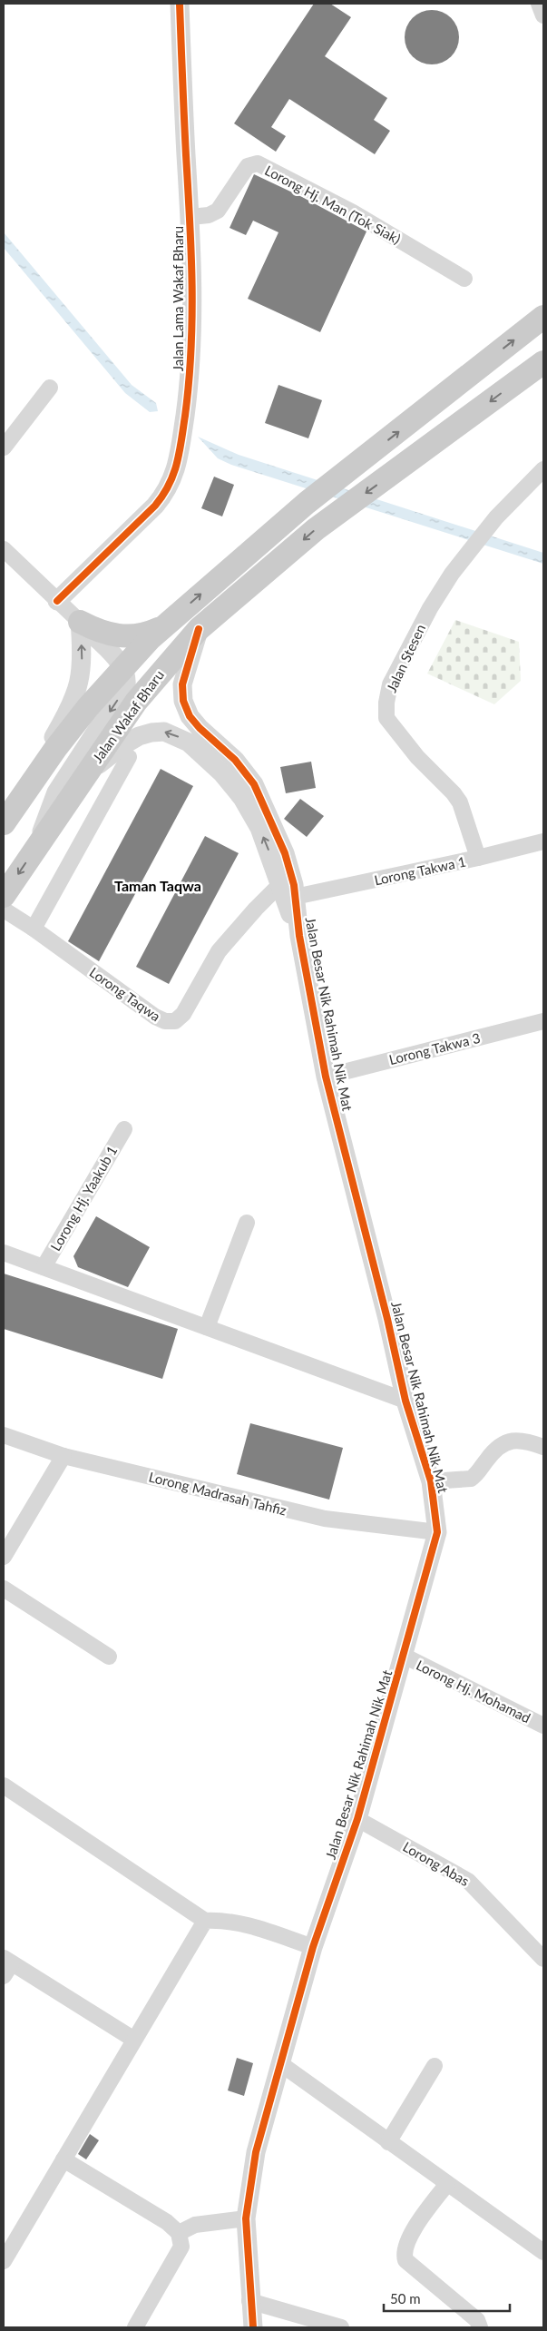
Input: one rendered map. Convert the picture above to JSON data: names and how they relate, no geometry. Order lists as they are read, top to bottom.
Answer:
{
  "streets": {
    "main road": ["Jalan Wakaf Bharu"],
    "street": [
      "Lorong Hj. Man (Tok Siak)",
      "Jalan Lama Wakaf Bharu",
      "Jalan Stesen",
      "Lorong Takwa 1",
      "Lorong Taqwa",
      "Jalan Besar Nik Rahimah Nik Mat",
      "Lorong Takwa 3",
      "Lorong Hj. Yaakub 1",
      "Lorong Madrasah Tahfiz",
      "Lorong Hj. Mohamad",
      "Lorong Abas"
    ]
  },
  "crossings": [
    ["Lorong Hj. Man (Tok Siak)", "Jalan Lama Wakaf Bharu"],
    ["Jalan Stesen", "Lorong Takwa 1"],
    ["Jalan Wakaf Bharu", "Jalan Besar Nik Rahimah Nik Mat"],
    ["Lorong Takwa 1", "Jalan Besar Nik Rahimah Nik Mat"],
    ["Lorong Taqwa", "Jalan Besar Nik Rahimah Nik Mat"],
    ["Jalan Besar Nik Rahimah Nik Mat", "Lorong Takwa 3"],
    ["Jalan Besar Nik Rahimah Nik Mat", "Lorong Madrasah Tahfiz"],
    ["Jalan Besar Nik Rahimah Nik Mat", "Lorong Hj. Mohamad"],
    ["Jalan Besar Nik Rahimah Nik Mat", "Lorong Abas"]
  ],
  "districts": ["Taman Taqwa"],
  "scale_bar": "50 m"
}
